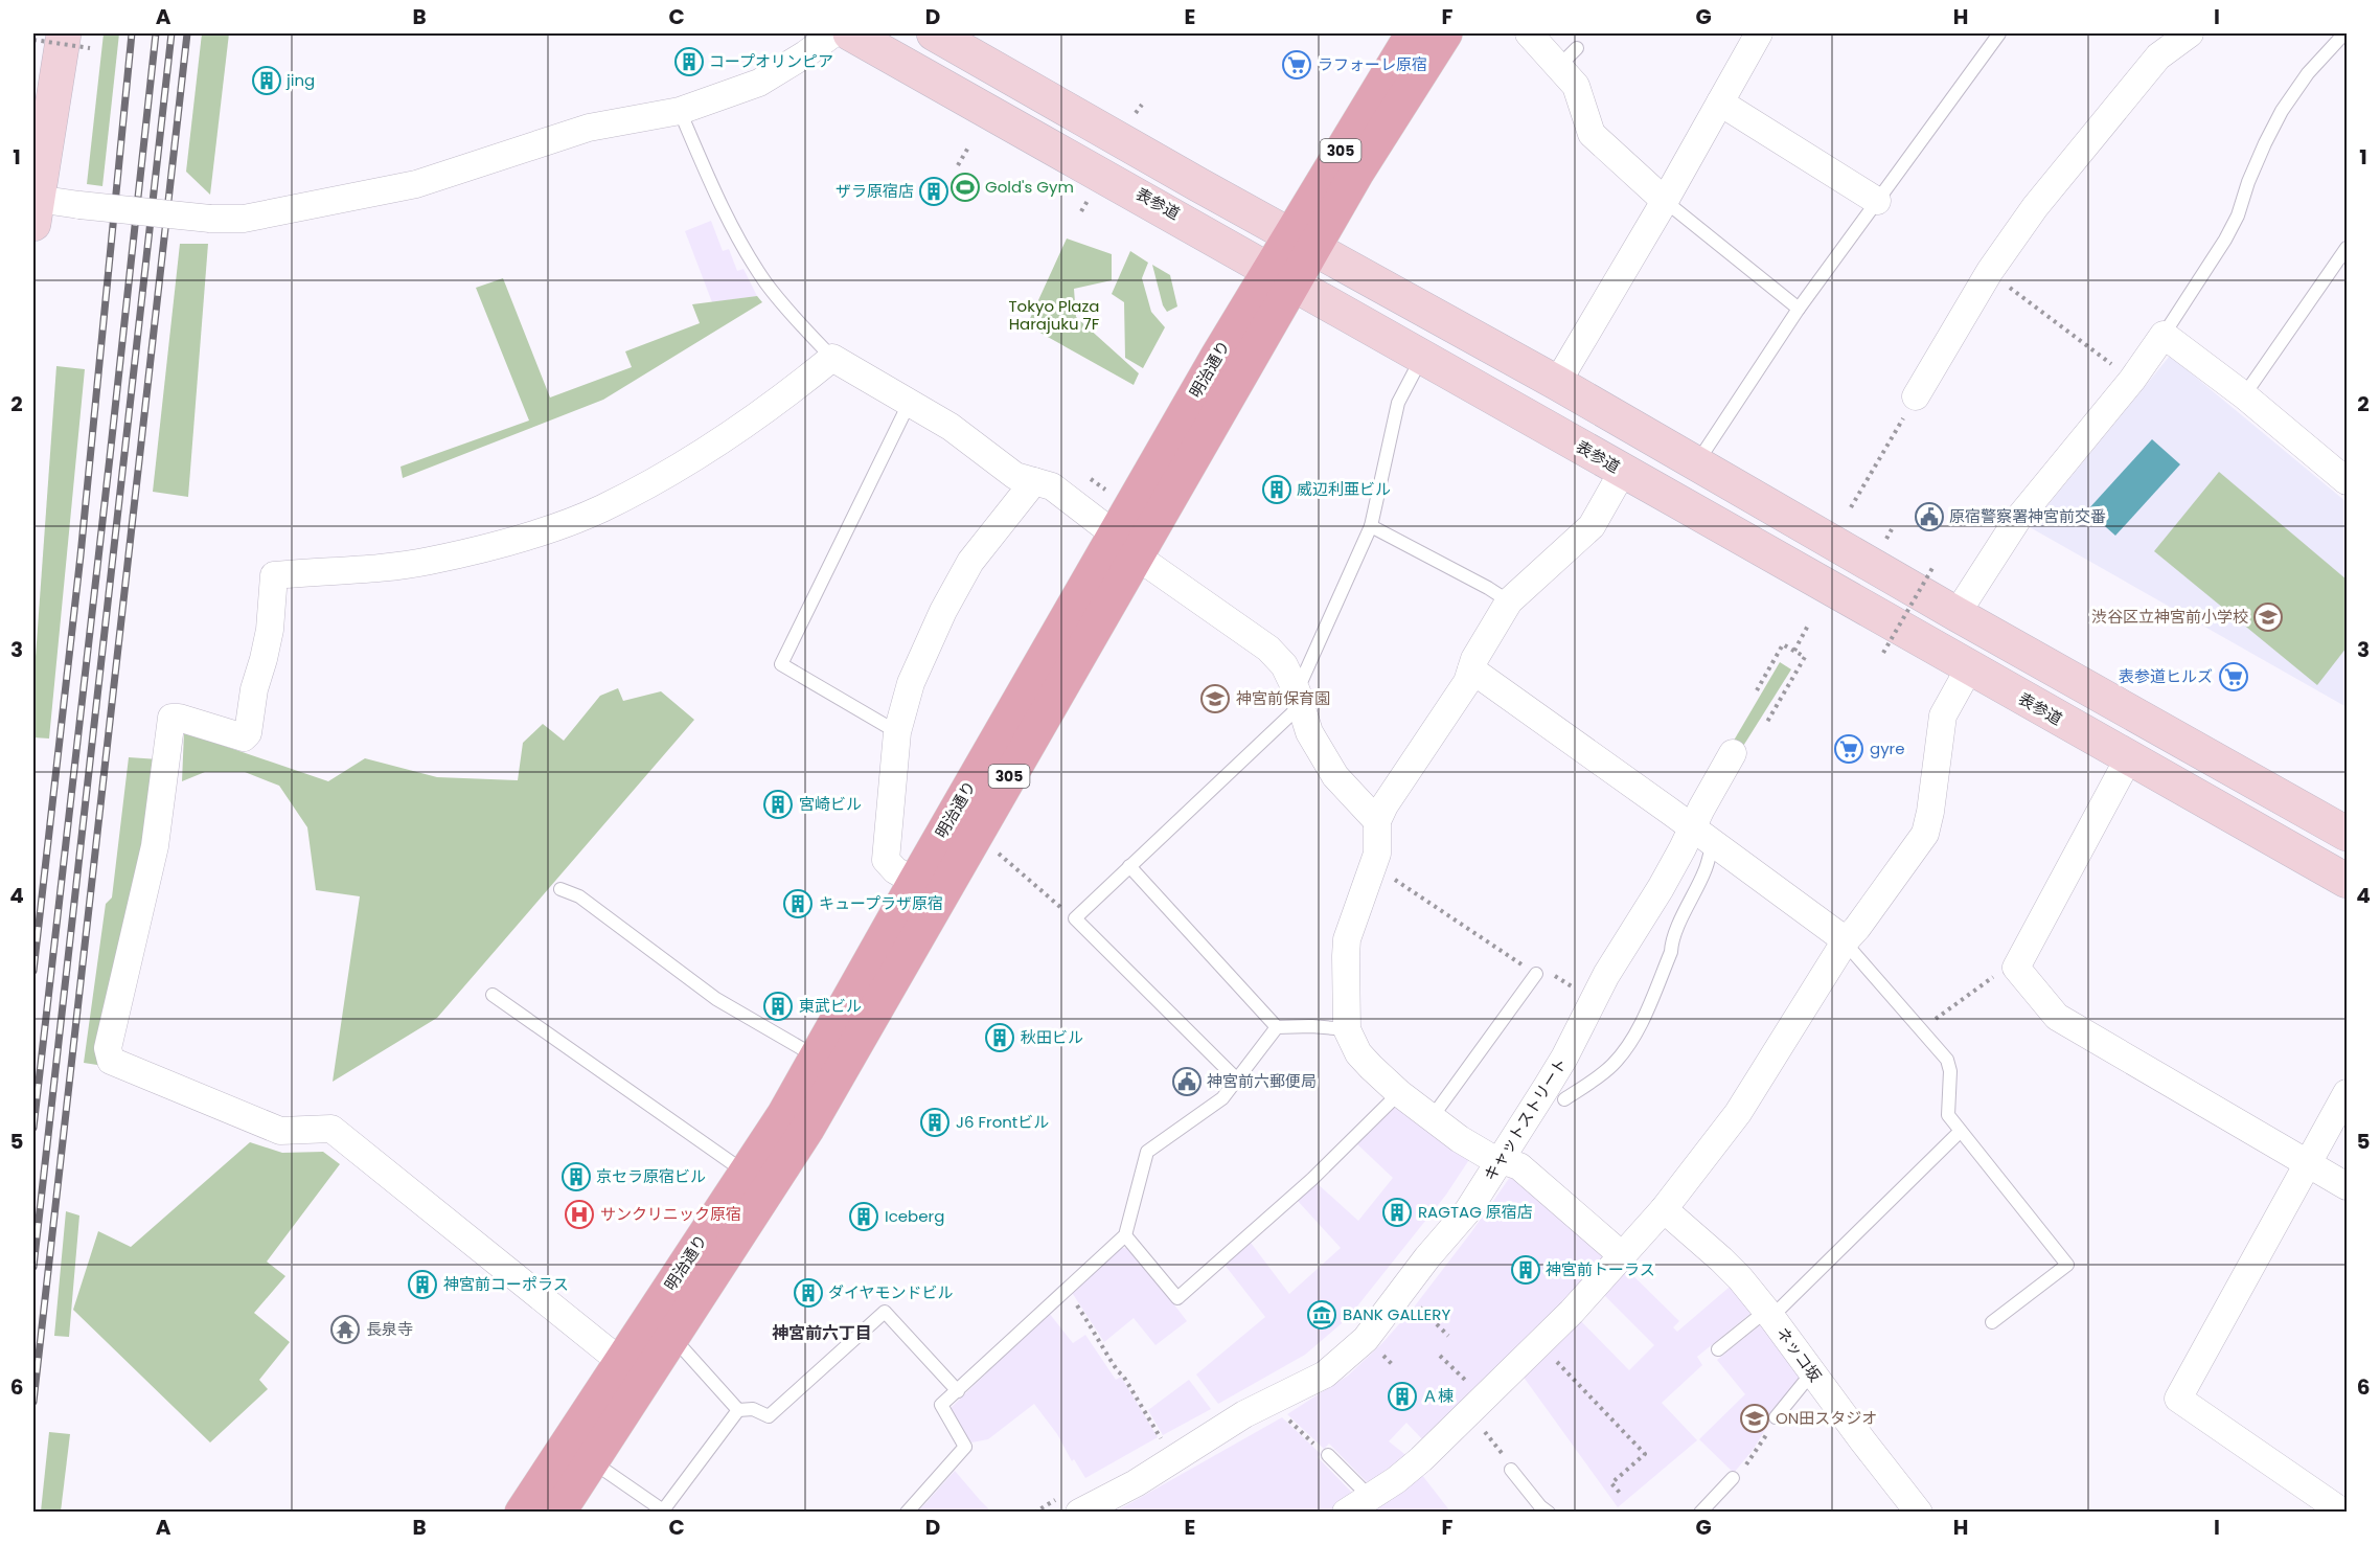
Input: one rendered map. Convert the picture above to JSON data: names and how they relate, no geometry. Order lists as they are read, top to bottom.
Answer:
{
  "streets": {
    "main road": ["305", "表参道", "明治通り"],
    "street": ["キャットストリート", "ネッコ坂"]
  },
  "crossings": [
    ["表参道", "明治通り"]
  ],
  "districts": ["神宮前六丁目"],
  "parks": ["Tokyo Plaza Harajuku 7F"],
  "places": {
    "building": [
      "コープオリンピア",
      "jing",
      "ザラ原宿店",
      "威辺利亜ビル",
      "宮崎ビル",
      "キュープラザ原宿",
      "東武ビル",
      "秋田ビル",
      "J6 Frontビル",
      "京セラ原宿ビル",
      "RAGTAG 原宿店",
      "Iceberg",
      "神宮前トーラス",
      "神宮前コーポラス",
      "ダイヤモンドビル",
      "Ａ棟"
    ],
    "supermarket": ["ラフォーレ原宿", "表参道ヒルズ", "gyre"],
    "sports": ["Gold's Gym"],
    "public building": ["原宿警察署神宮前交番", "神宮前六郵便局"],
    "school or university": ["渋谷区立神宮前小学校", "神宮前保育園", "ON田スタジオ"],
    "hospital": ["サンクリニック原宿"],
    "museum": ["BANK GALLERY"],
    "temple": ["長泉寺"]
  },
  "grid": {
    "columns": [
      "A",
      "B",
      "C",
      "D",
      "E",
      "F",
      "G",
      "H",
      "I"
    ],
    "rows": [
      "1",
      "2",
      "3",
      "4",
      "5",
      "6"
    ]
  }
}
